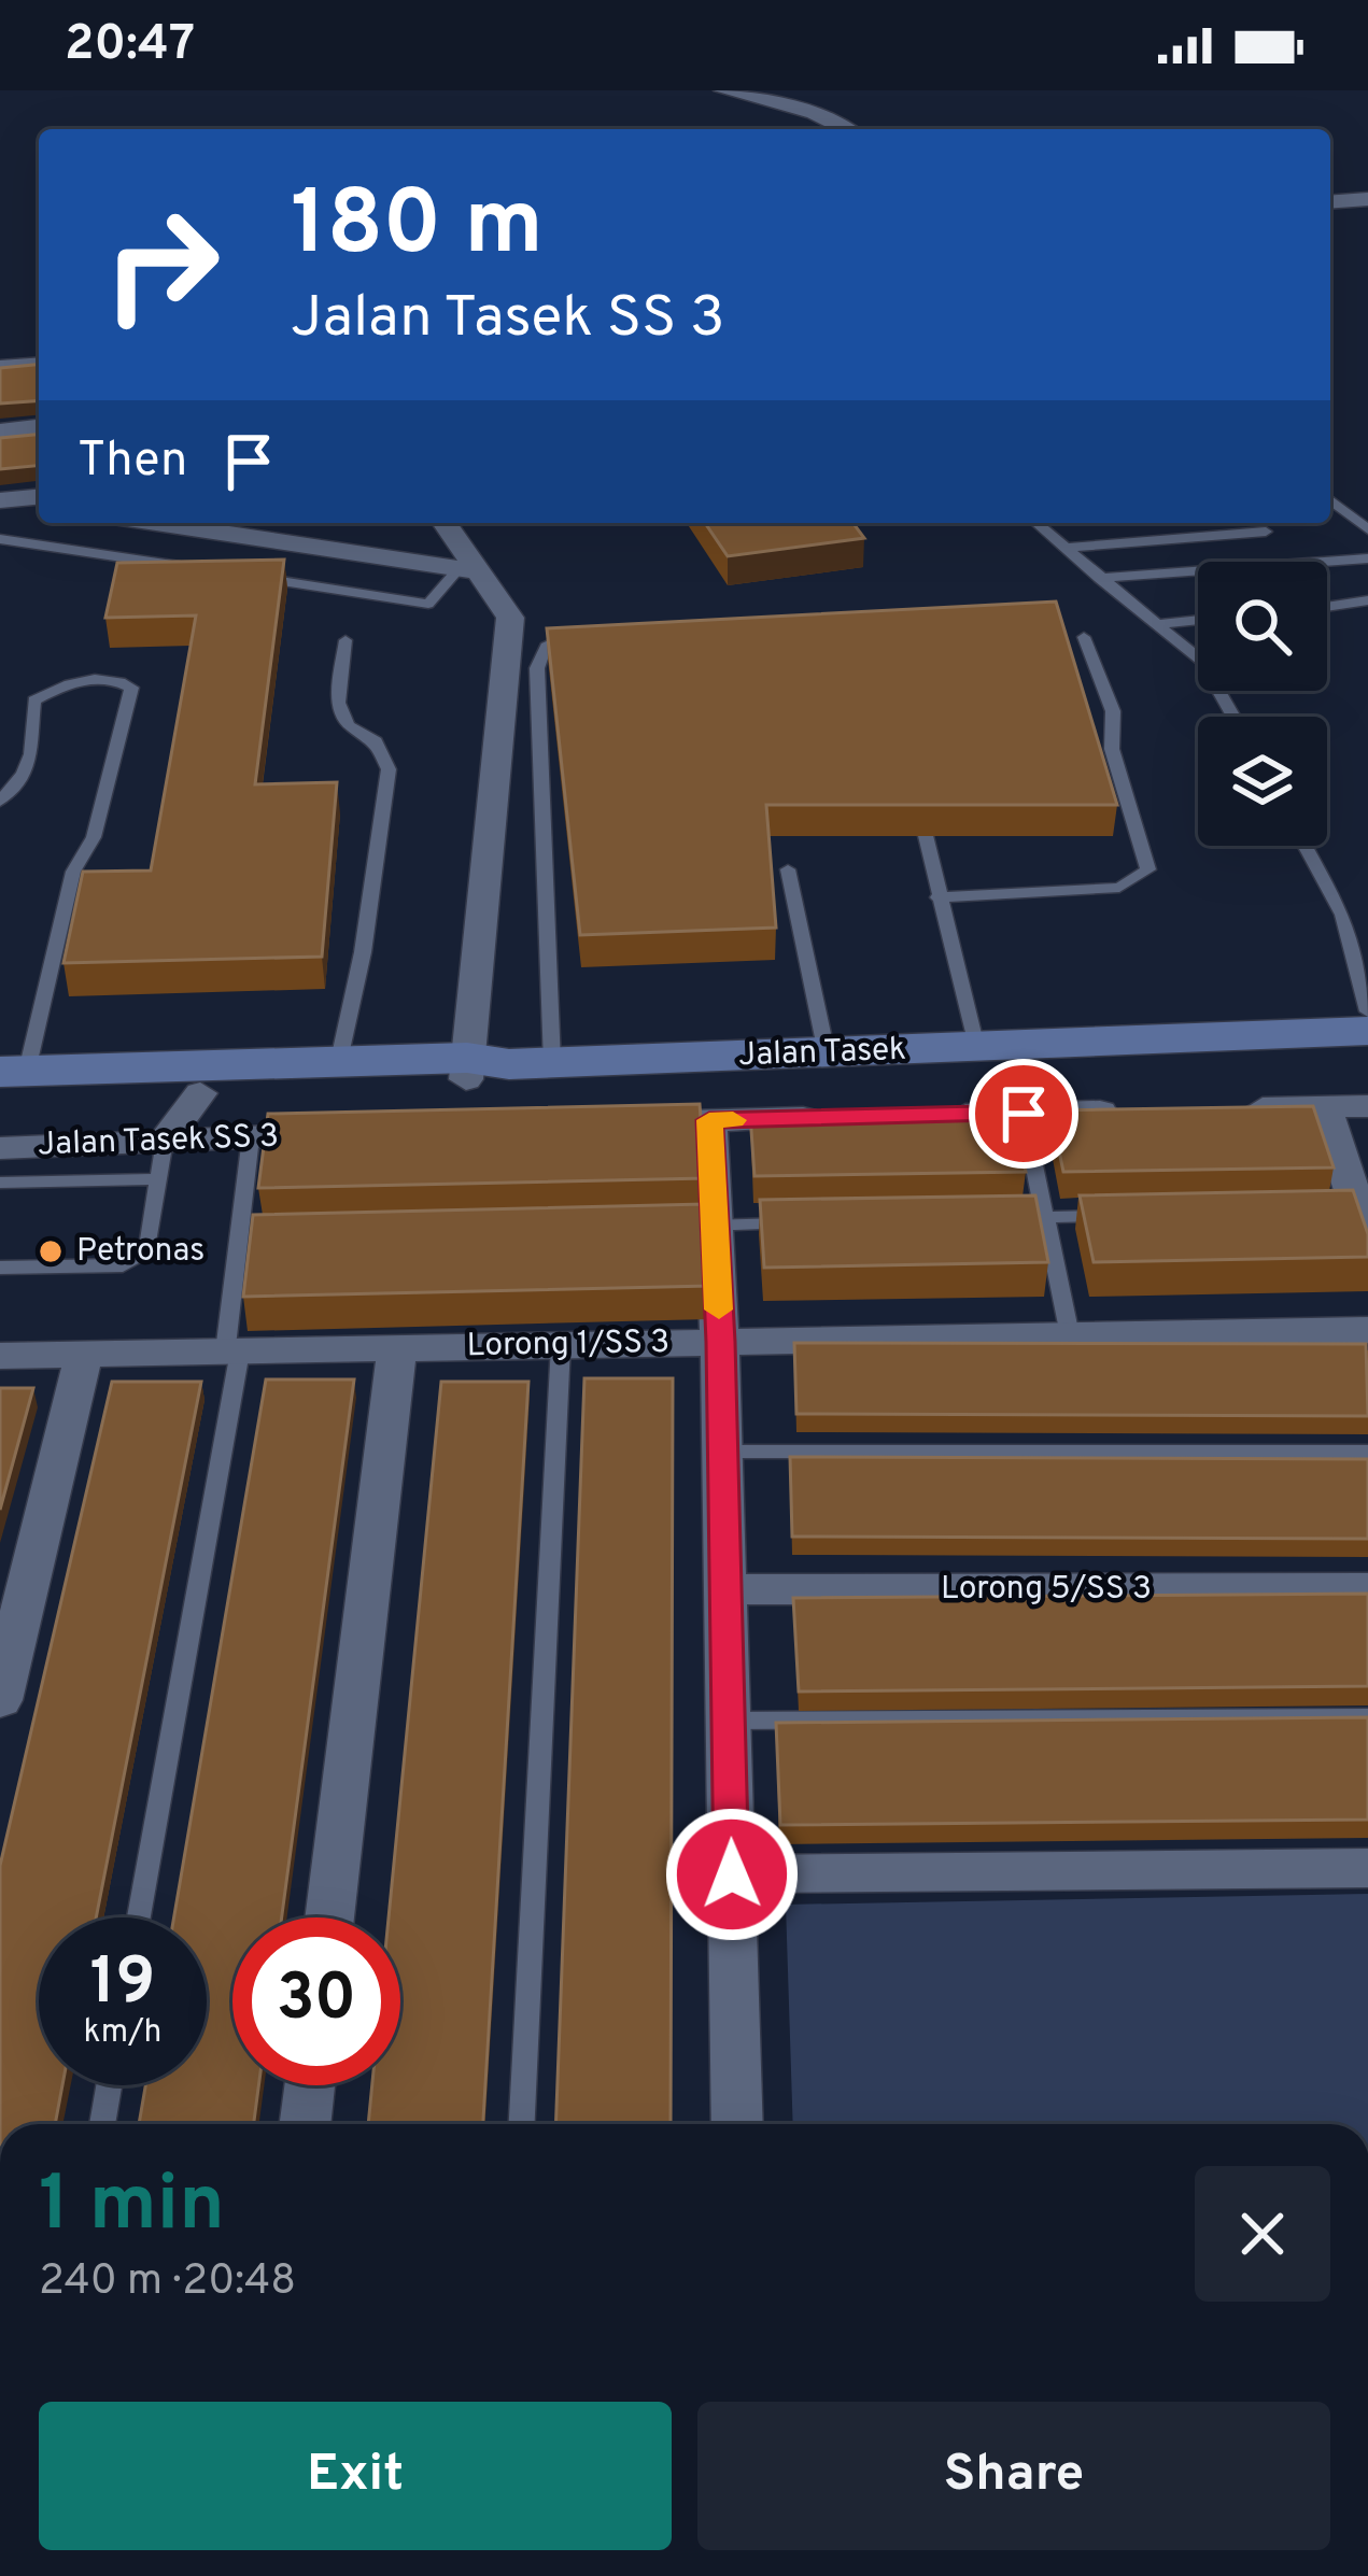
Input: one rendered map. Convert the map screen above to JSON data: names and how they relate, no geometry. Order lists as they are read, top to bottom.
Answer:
{
  "streets": {
    "main road": ["Jalan Tasek"],
    "street": ["Jalan Tasek SS 3", "Lorong 1/SS 3", "Lorong 5/SS 3"]
  },
  "places": ["Petronas"],
  "page": {
    "status": "20:47",
    "turn": ["180 m", "Jalan Tasek SS 3"],
    "then": "Then",
    "speed": "19 km/h",
    "limit": "30",
    "heading": ["1 min", "240 m · 20:48"],
    "buttons": ["Exit", "Share"]
  }
}
